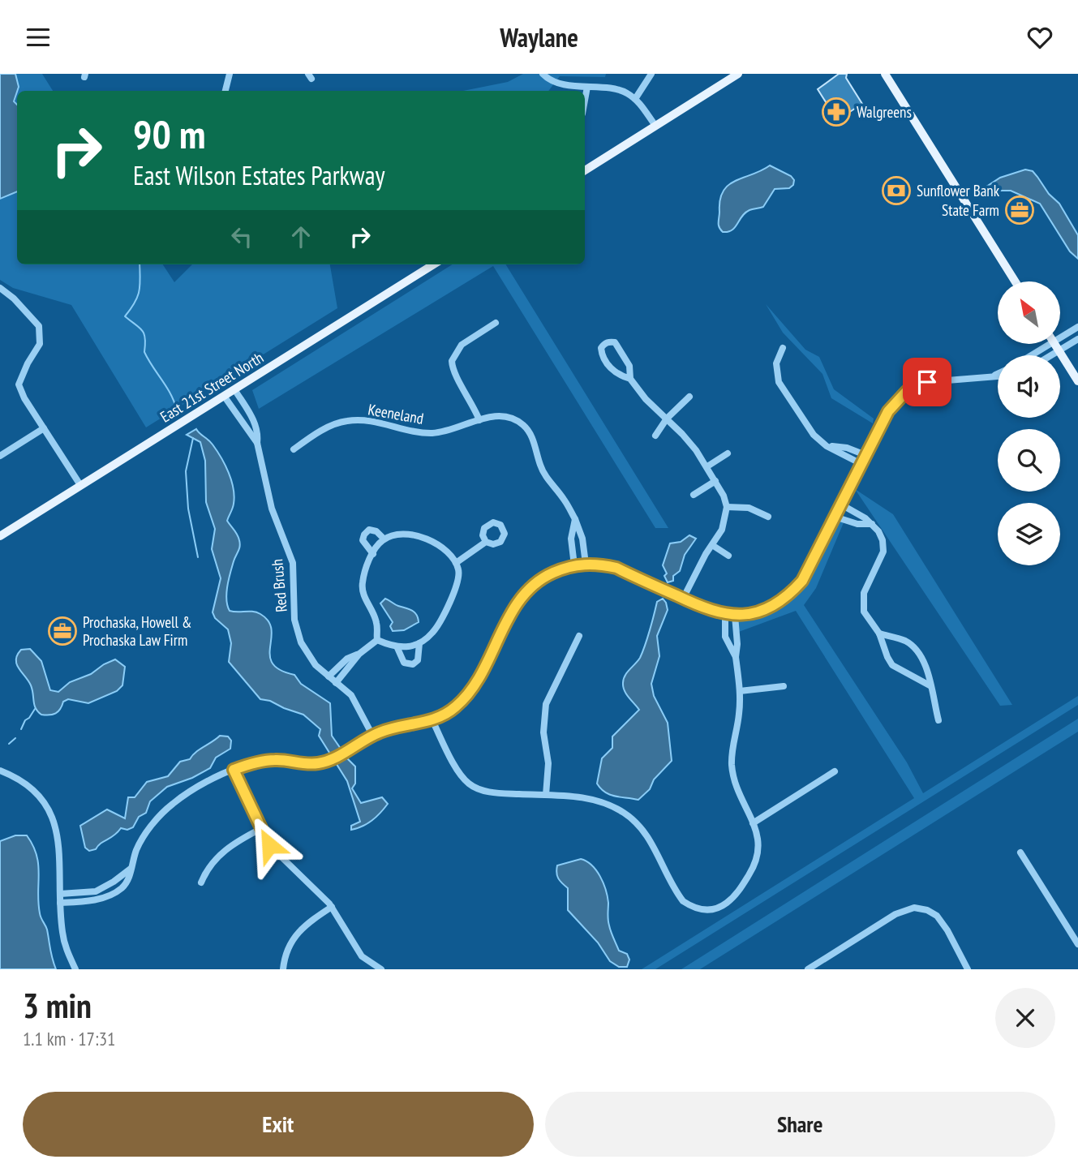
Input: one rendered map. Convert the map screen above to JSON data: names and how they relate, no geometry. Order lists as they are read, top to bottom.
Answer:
{
  "streets": {
    "main road": ["East 21st Street North"],
    "street": ["Keeneland", "Red Brush"]
  },
  "crossings": [
    ["East 21st Street North", "Red Brush"]
  ],
  "places": {
    "pharmacy": ["Walgreens"],
    "bank": ["Sunflower Bank"],
    "office": ["State Farm", "Prochaska, Howell & Prochaska Law Firm"]
  },
  "north": "top left",
  "page": {
    "header": "Waylane",
    "turn": ["90 m", "East Wilson Estates Parkway"],
    "heading": ["3 min", "1.1 km · 17:31"],
    "buttons": ["Exit", "Share"]
  }
}
